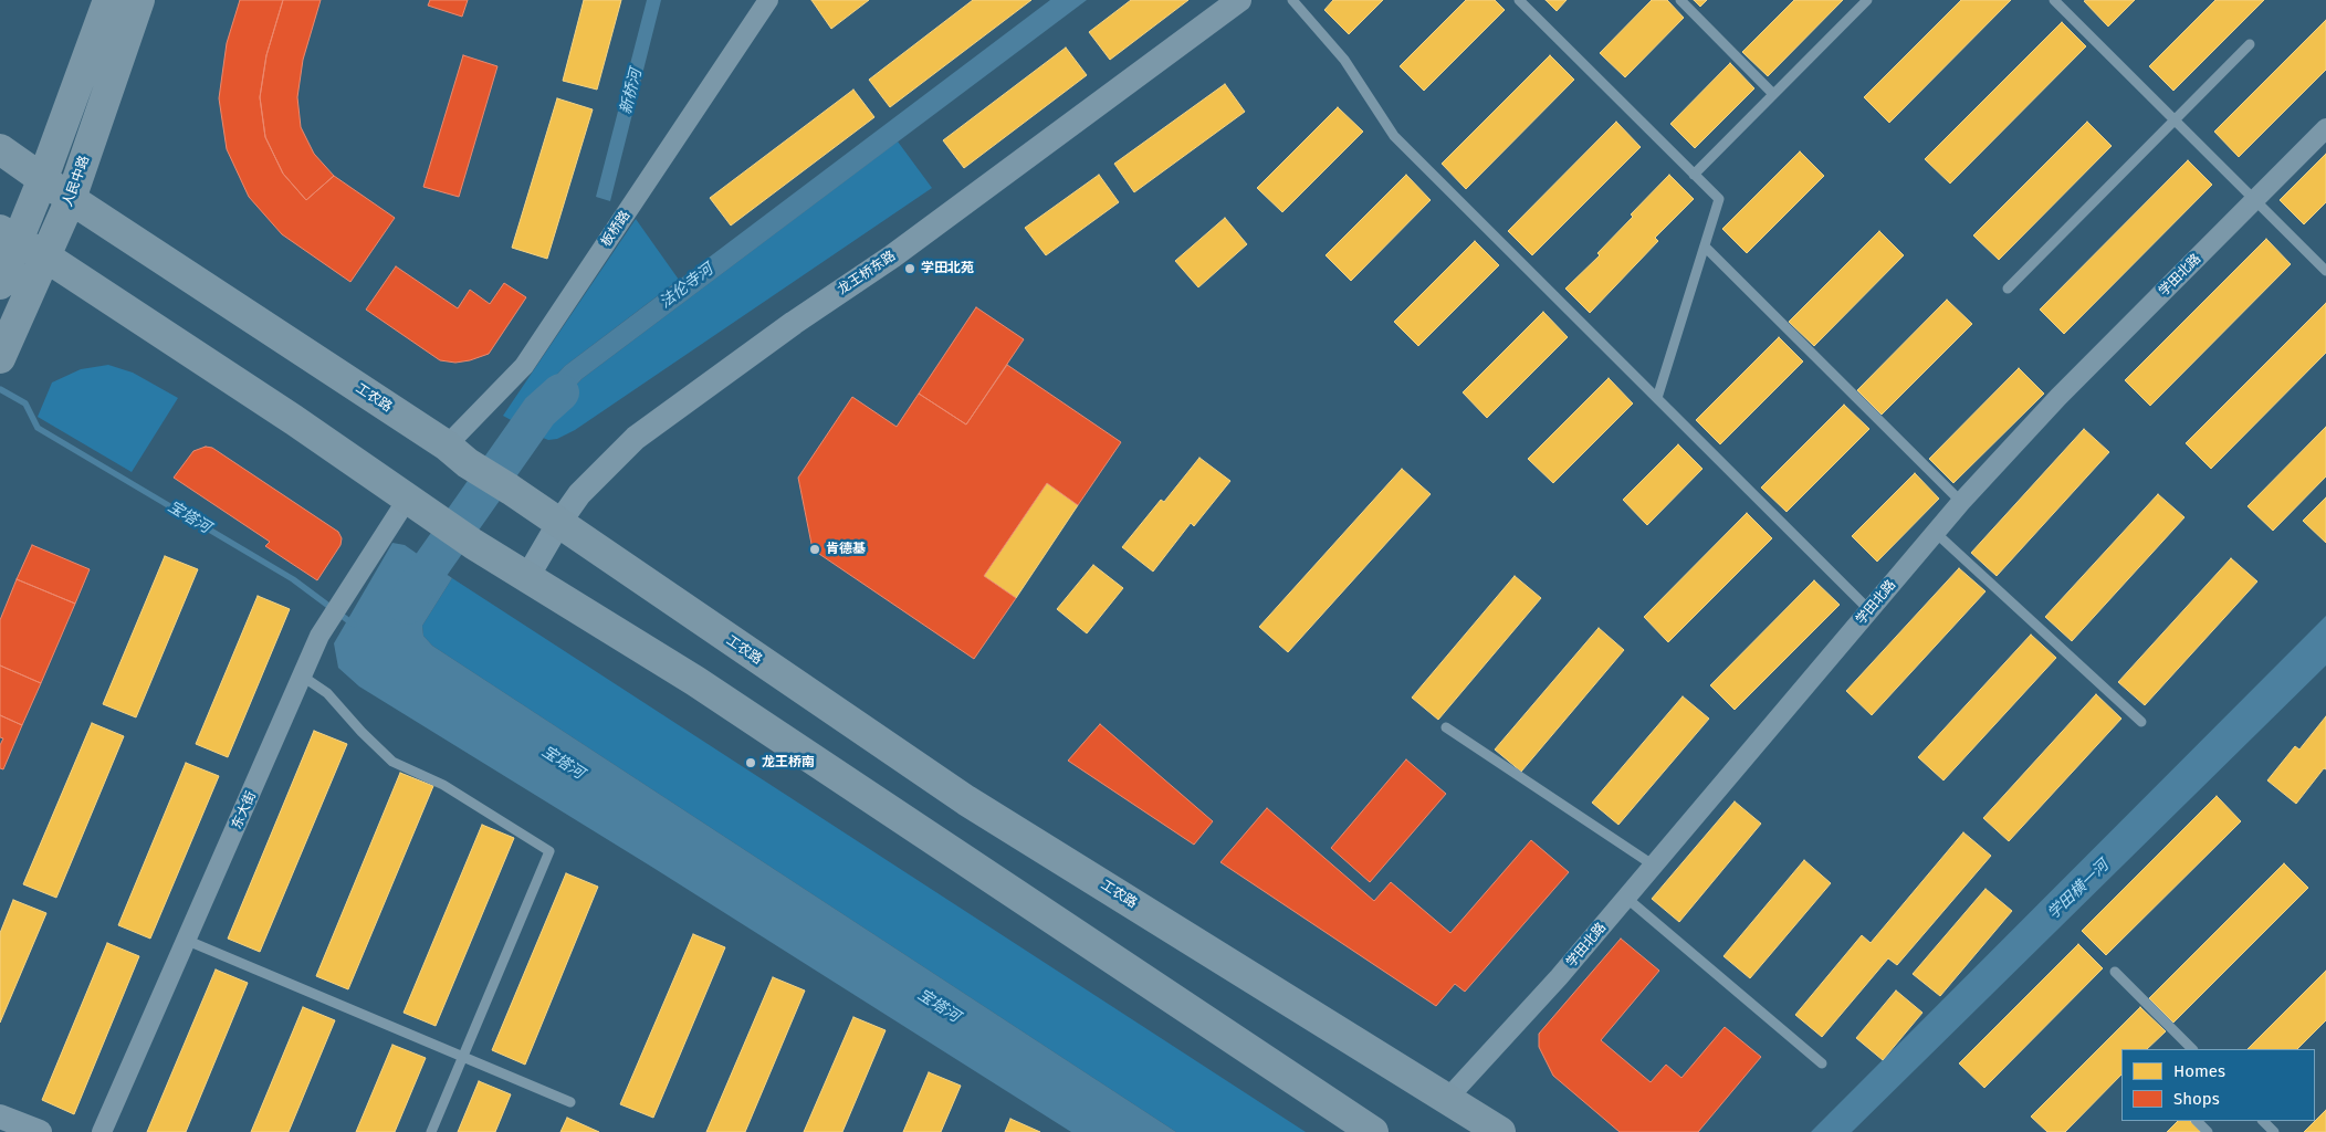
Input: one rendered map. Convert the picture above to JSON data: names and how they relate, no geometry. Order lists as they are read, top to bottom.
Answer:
{
  "streets": {
    "main road": ["人民中路", "工农路"],
    "street": [
      "板桥路",
      "龙王桥东路",
      "学田北路",
      "东大街"
    ]
  },
  "crossings": [
    ["人民中路", "工农路"],
    ["板桥路", "工农路"],
    ["龙王桥东路", "工农路"],
    ["学田北路", "工农路"]
  ],
  "water": [
    "新桥河",
    "法伦寺河",
    "宝塔河",
    "学田横一河"
  ],
  "places": ["学田北苑", "肯德基", "龙王桥南"],
  "legend": ["Homes", "Shops"]
}
